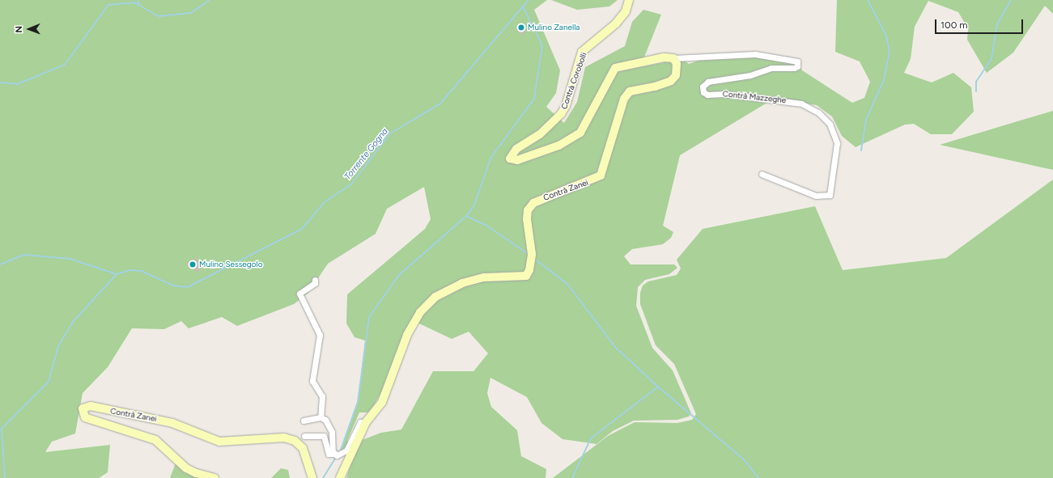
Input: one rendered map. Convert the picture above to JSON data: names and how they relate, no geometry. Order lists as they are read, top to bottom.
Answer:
{
  "streets": {
    "street": ["Contrà Corobolli", "Contrà Mazzeghe", "Contrà Zanei"]
  },
  "crossings": [
    ["Contrà Corobolli", "Contrà Mazzeghe"],
    ["Contrà Corobolli", "Contrà Zanei"],
    ["Contrà Mazzeghe", "Contrà Zanei"]
  ],
  "water": ["Torrente Gogna"],
  "places": ["Mulino Zanella", "Mulino Sessegolo"],
  "scale_bar": "100 m",
  "north": "left"
}
